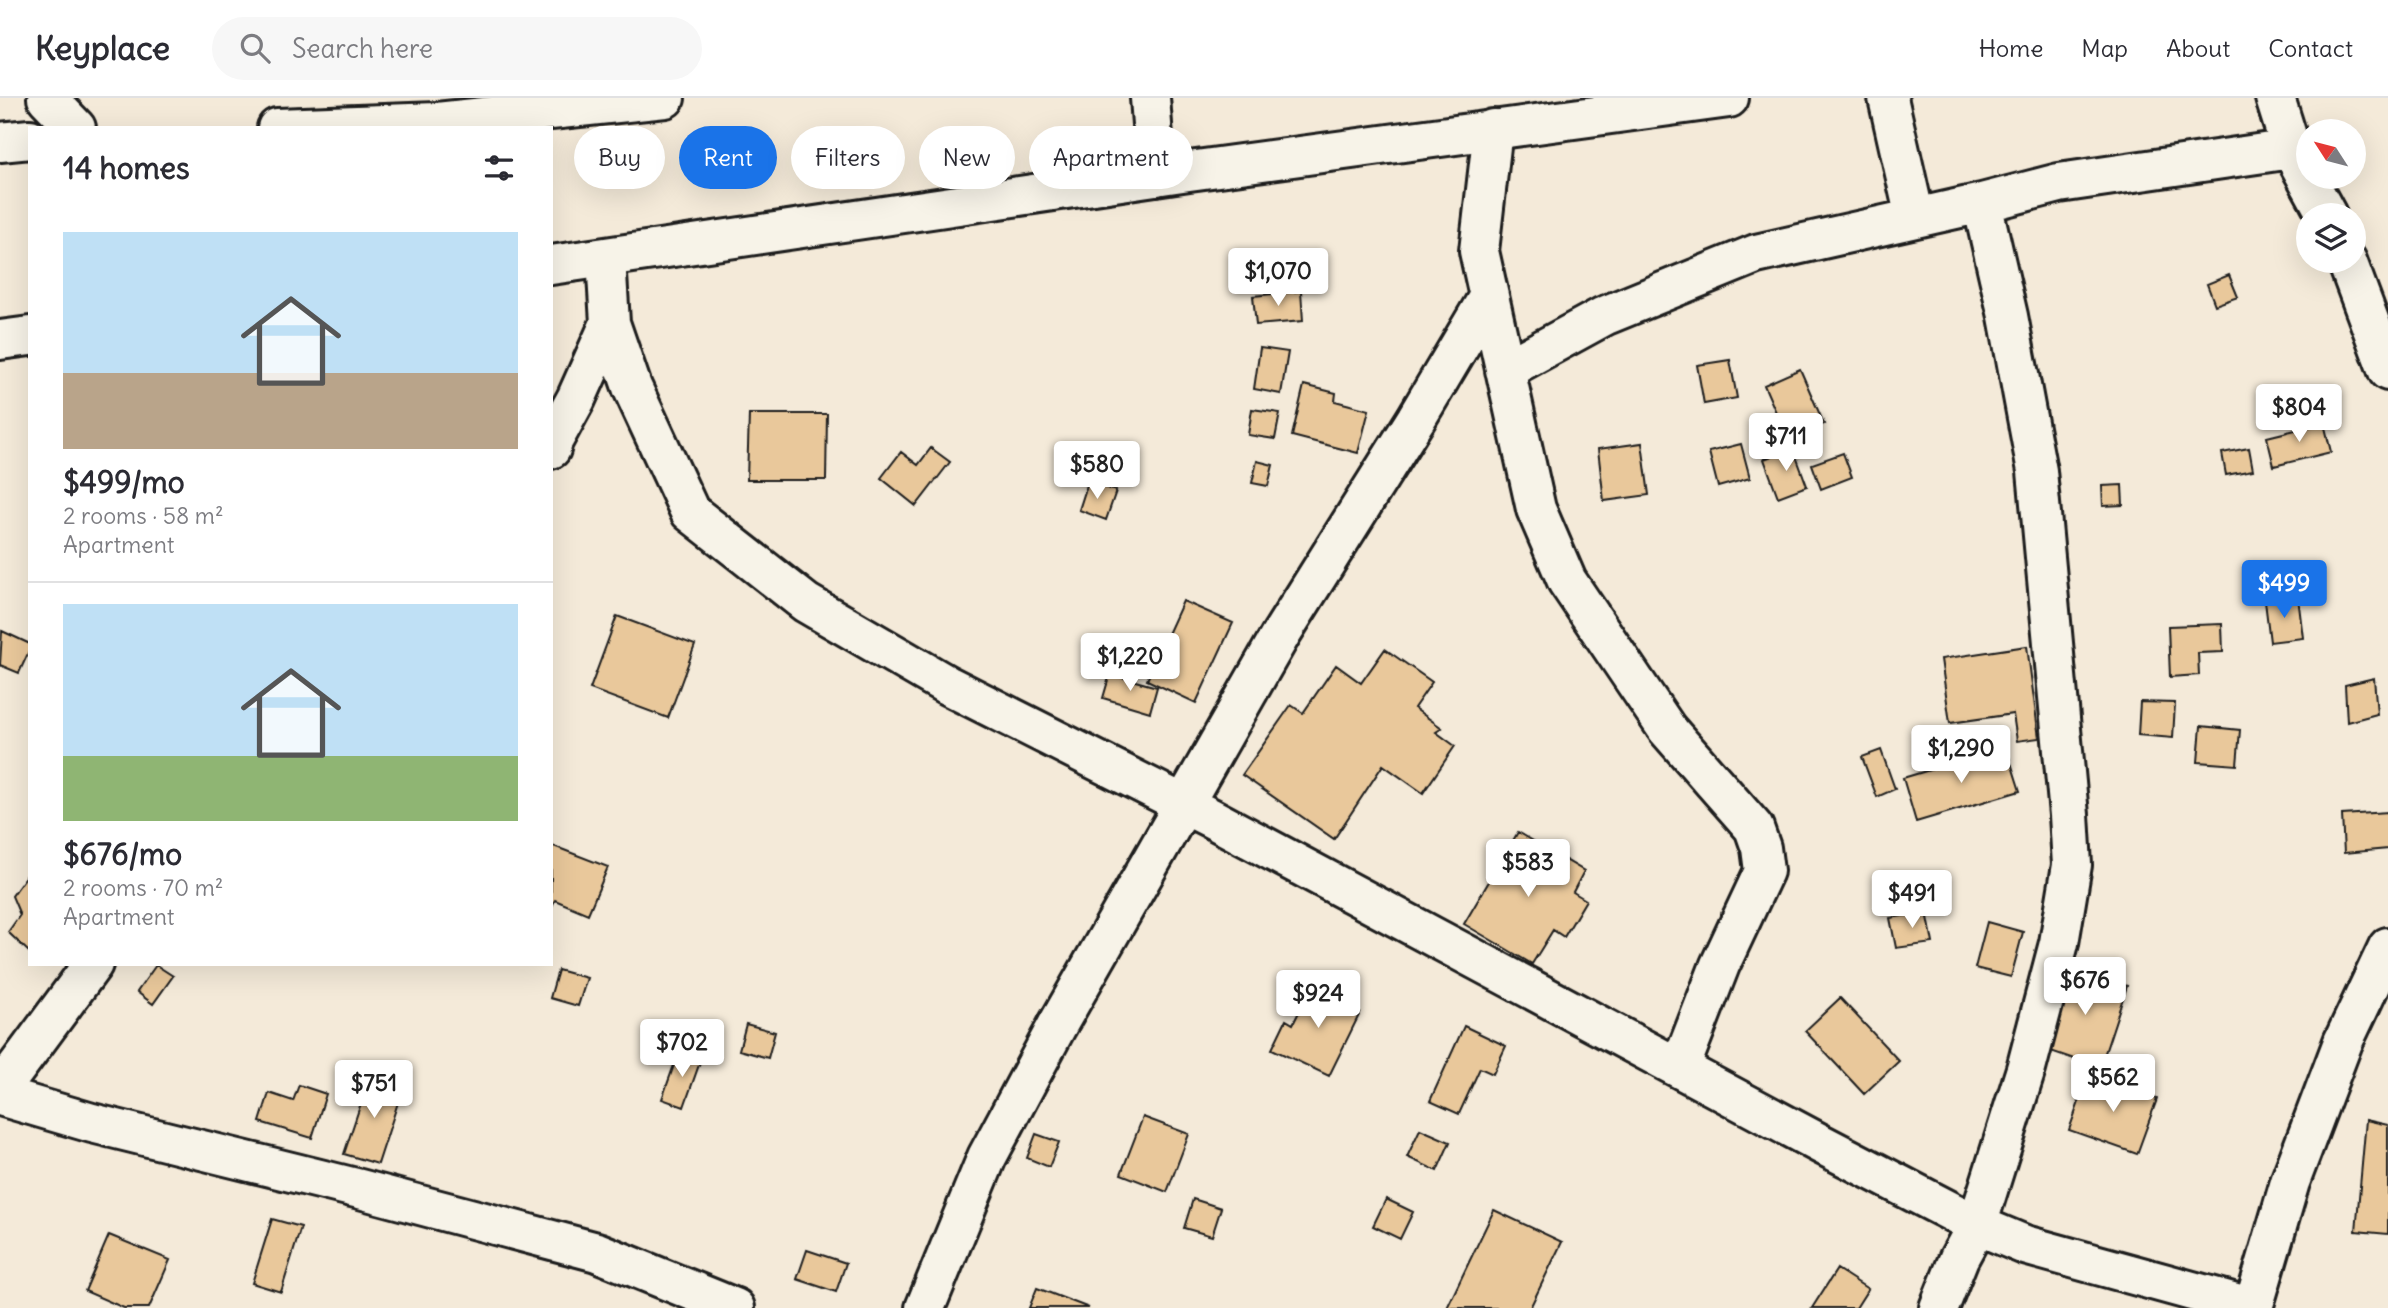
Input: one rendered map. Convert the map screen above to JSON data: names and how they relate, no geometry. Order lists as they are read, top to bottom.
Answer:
{
  "north": "top left",
  "page": {
    "header": "Keyplace",
    "search": "Search here",
    "nav": [
      "Home",
      "Map",
      "About",
      "Contact"
    ],
    "chip": [
      "Buy",
      "Rent",
      "Filters",
      "New",
      "Apartment"
    ],
    "heading": "14 homes",
    "list": [
      {
        "name": "$499/mo",
        "note": "2 rooms · 58 m² · Apartment"
      },
      {
        "name": "$676/mo",
        "note": "2 rooms · 70 m² · Apartment"
      }
    ],
    "price": [
      "$1,070",
      "$804",
      "$711",
      "$580",
      "$499",
      "$1,220",
      "$1,290",
      "$583",
      "$491",
      "$676",
      "$924",
      "$702",
      "$562",
      "$751"
    ]
  }
}
